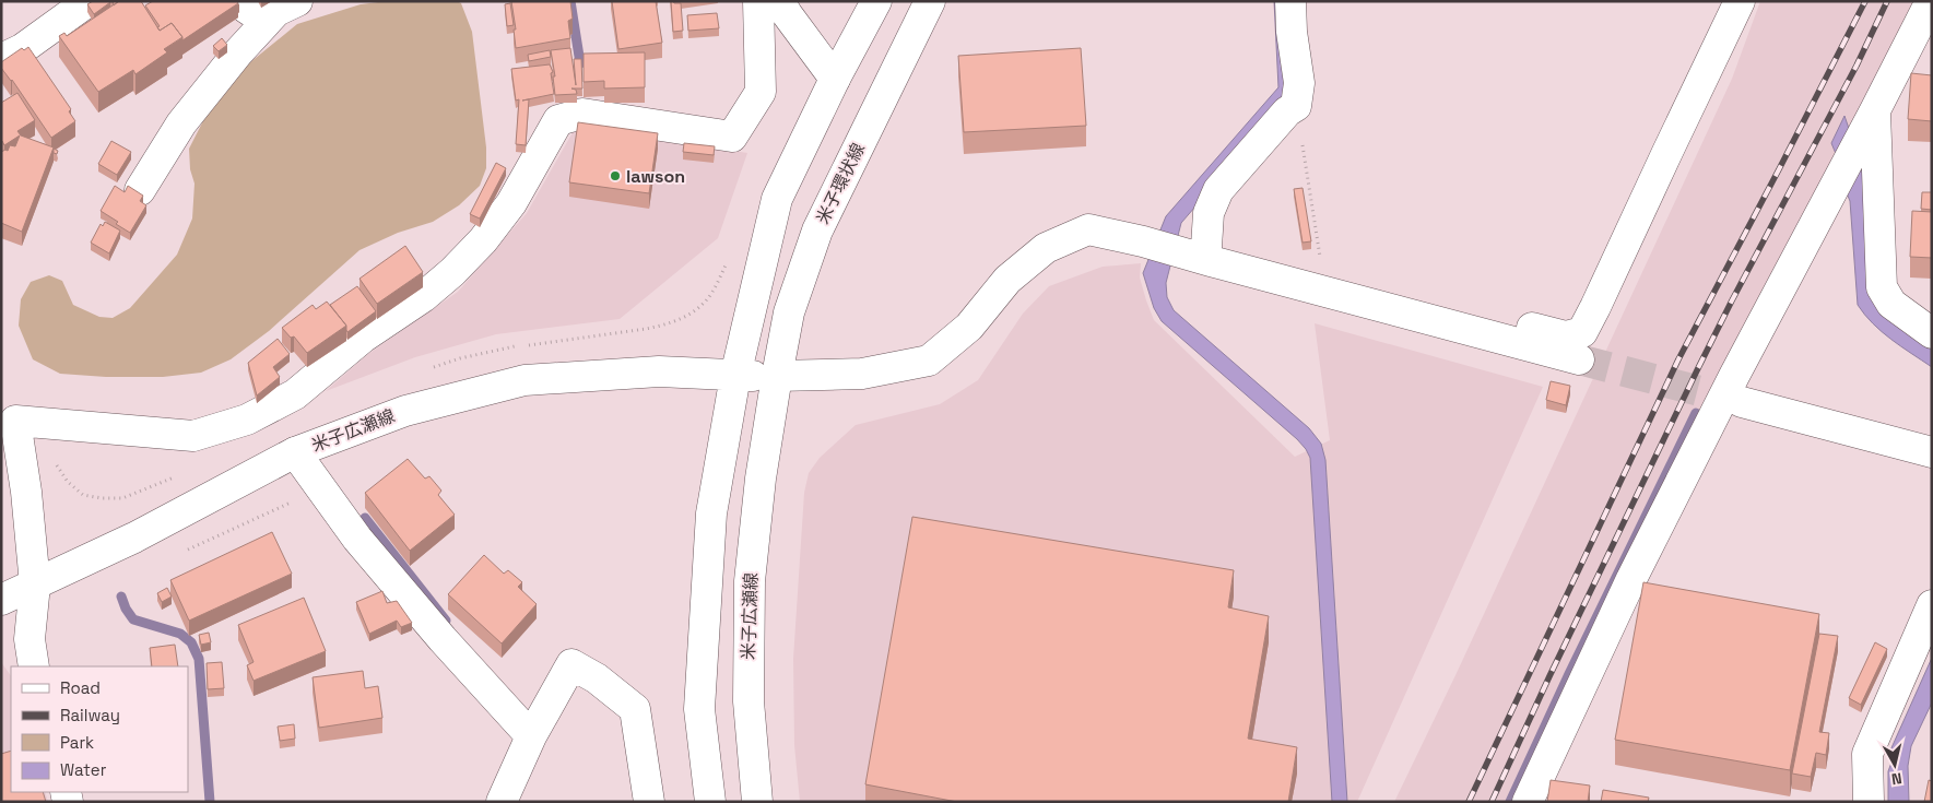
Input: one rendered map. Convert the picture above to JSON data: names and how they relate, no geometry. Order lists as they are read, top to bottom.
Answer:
{
  "streets": {
    "street": ["米子環状線", "米子広瀬線"]
  },
  "crossings": [
    ["米子環状線", "米子広瀬線"]
  ],
  "places": ["lawson"],
  "legend": [
    "Road",
    "Railway",
    "Park",
    "Water"
  ],
  "north": "bottom"
}
